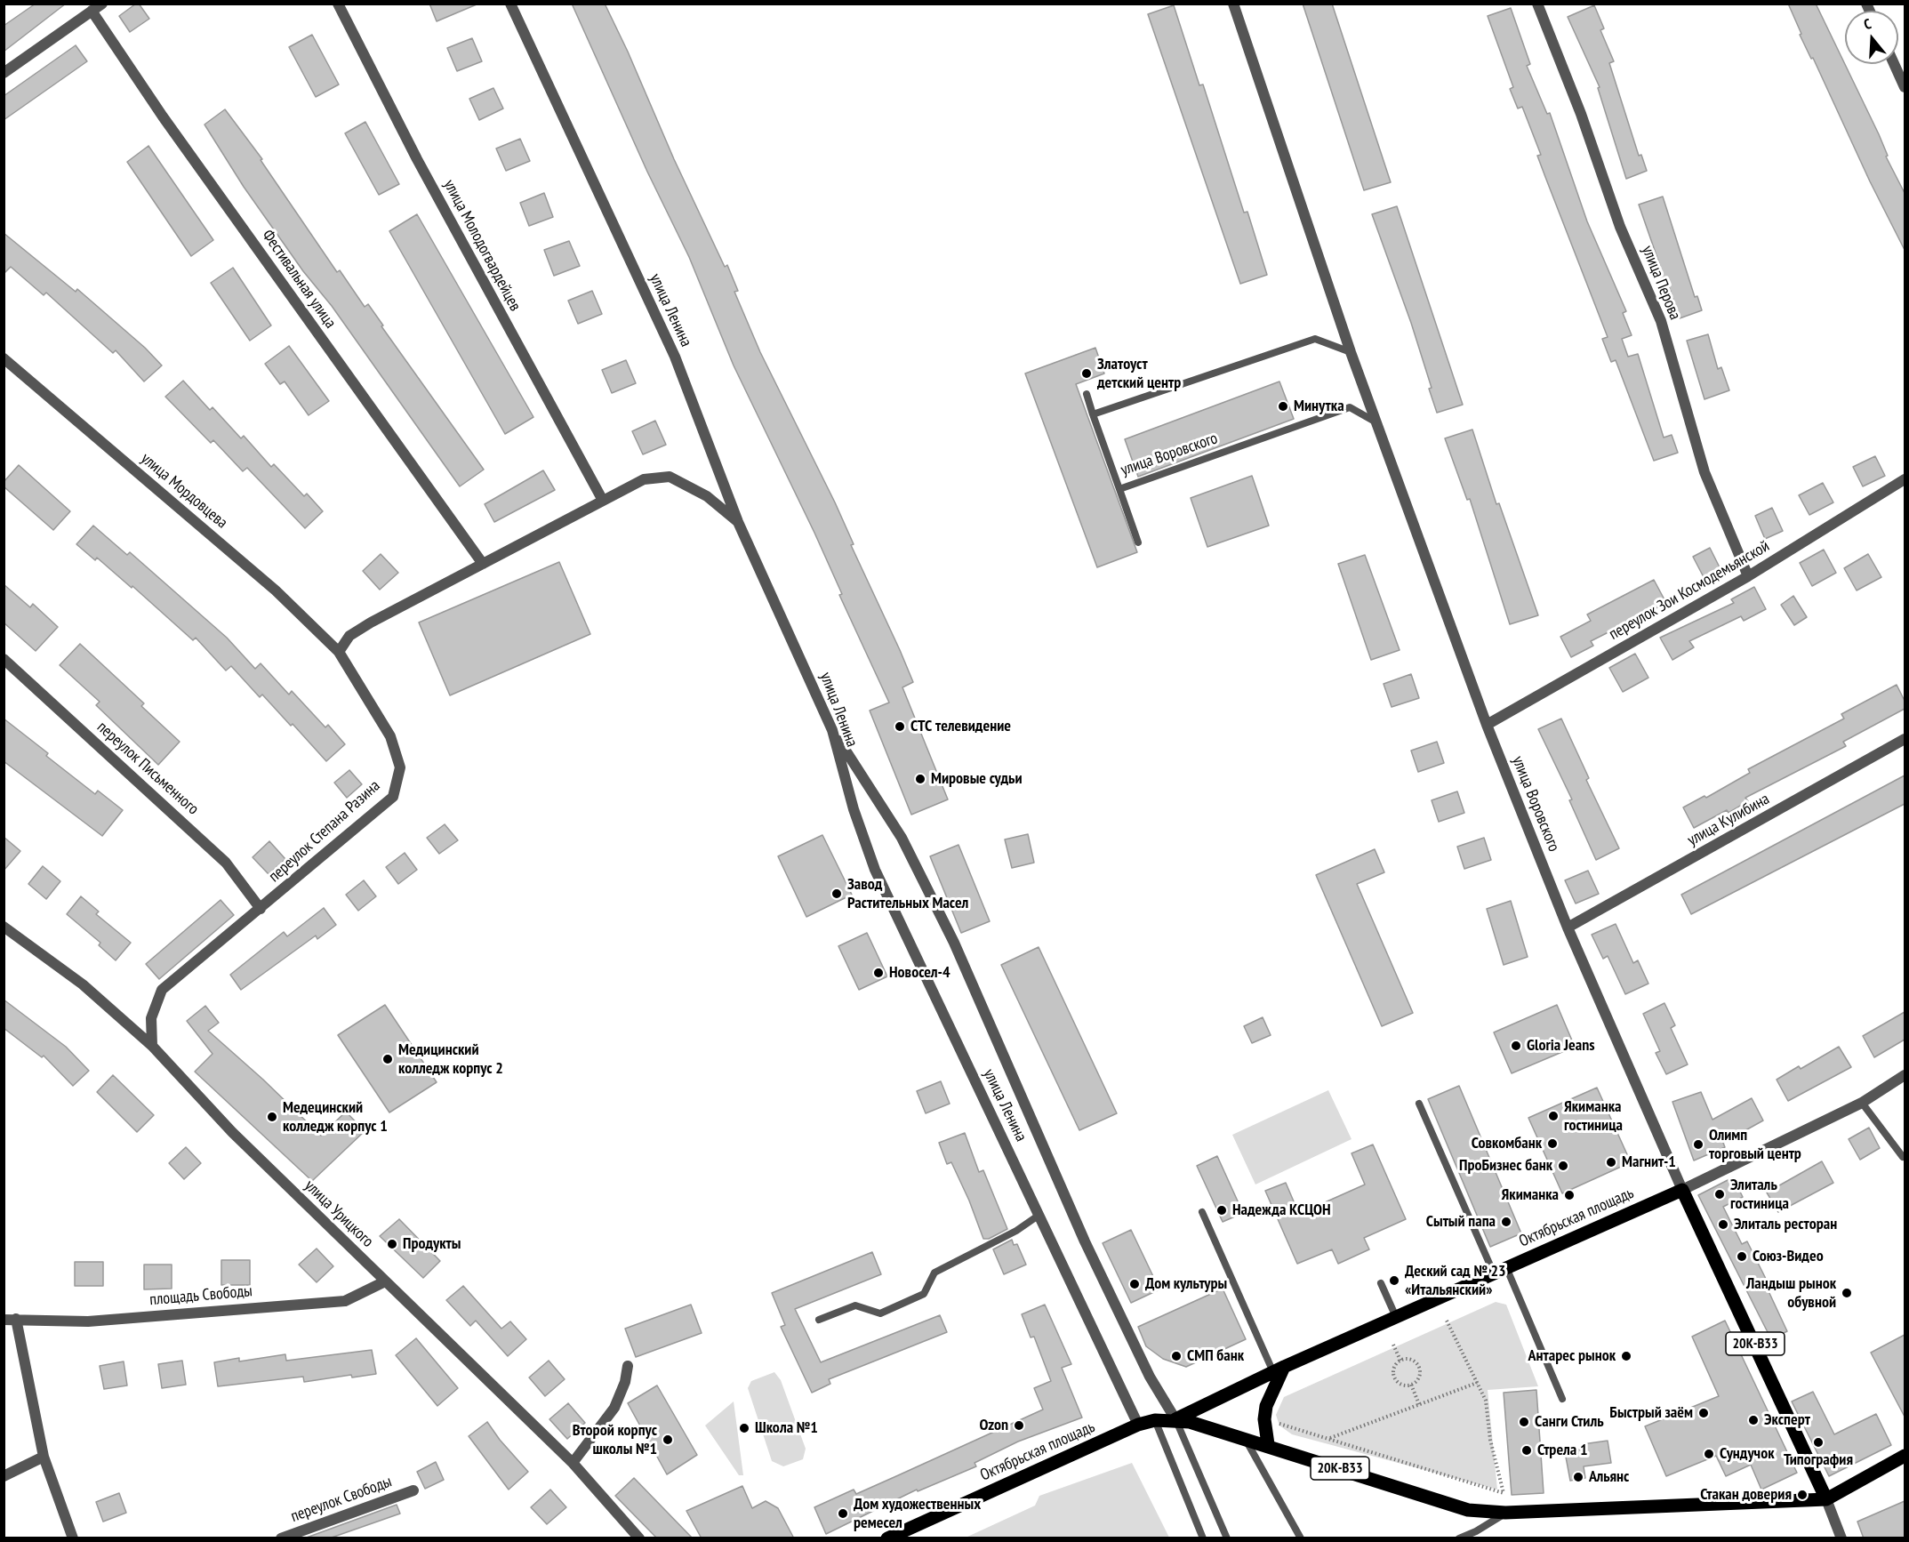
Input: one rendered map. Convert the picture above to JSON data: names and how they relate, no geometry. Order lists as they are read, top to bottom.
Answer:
{
  "streets": {
    "main road": ["Октябрьская площадь", "20К-В33"],
    "street": [
      "улица Молодогвардейцев",
      "Фестивальная улица",
      "улица Перова",
      "улица Ленина",
      "улица Воровского",
      "улица Мордовцева",
      "переулок Зои Космодемьянской",
      "переулок Письменного",
      "улица Кулибина",
      "переулок Степана Разина",
      "улица Урицкого",
      "площадь Свободы",
      "переулок Свободы"
    ]
  },
  "crossings": [
    ["улица Перова", "переулок Зои Космодемьянской"],
    ["улица Ленина", "Октябрьская площадь"],
    ["улица Воровского", "переулок Зои Космодемьянской"],
    ["улица Воровского", "улица Кулибина"],
    ["улица Воровского", "Октябрьская площадь"],
    ["улица Воровского", "20К-В33"],
    ["улица Мордовцева", "переулок Степана Разина"],
    ["переулок Письменного", "переулок Степана Разина"],
    ["переулок Степана Разина", "улица Урицкого"],
    ["улица Урицкого", "площадь Свободы"],
    ["Октябрьская площадь", "20К-В33"]
  ],
  "places": [
    "Златоуст детский центр",
    "Минутка",
    "СТС телевидение",
    "Мировые судьи",
    "Завод Растительных Масел",
    "Новосел-4",
    "Gloria Jeans",
    "Медицинский колледж корпус 2",
    "Якиманка гостиница",
    "Медецинский колледж корпус 1",
    "Совкомбанк",
    "Олимп торговый центр",
    "Магнит-1",
    "ПроБизнес банк",
    "Элиталь гостиница",
    "Якиманка",
    "Надежда КСЦОН",
    "Сытый папа",
    "Элиталь ресторан",
    "Продукты",
    "Союз-Видео",
    "Деский сад № 23 «Итальянский»",
    "Дом культуры",
    "Ландыш рынок обувной",
    "СМП банк",
    "Антарес рынок",
    "Быстрый заём",
    "Эксперт",
    "Санги Стиль",
    "Ozon",
    "Школа №1",
    "Второй корпус школы №1",
    "Типография",
    "Стрела 1",
    "Сундучок",
    "Альянс",
    "Стакан доверия",
    "Дом художественных ремесел"
  ],
  "north": "top"
}
